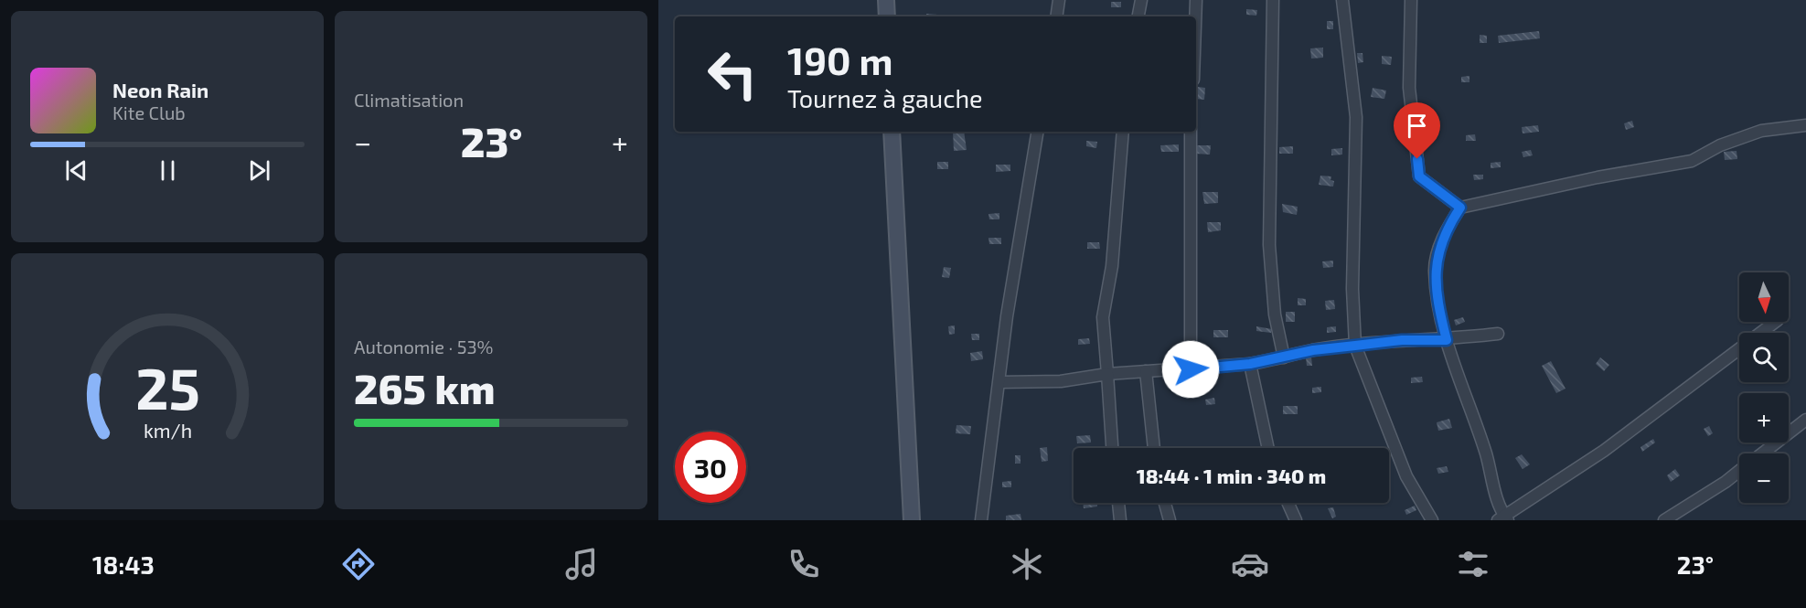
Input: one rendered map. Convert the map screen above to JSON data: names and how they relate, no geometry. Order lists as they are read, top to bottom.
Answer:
{
  "north": "bottom",
  "page": {
    "tile": [
      "Climatisation",
      ["Autonomie · 53%", "265 km"]
    ],
    "turn": ["190 m", "Tournez à gauche"],
    "song": ["Neon Rain", "Kite Club"],
    "heat": ["−", "23°", "+"],
    "map_buttons": ["+", "−"],
    "limit": "30",
    "trip": "18:44 · 1 min · 340 m",
    "tabs": ["18:43", "23°"],
    "gauge": ["25", "km/h"]
  }
}
